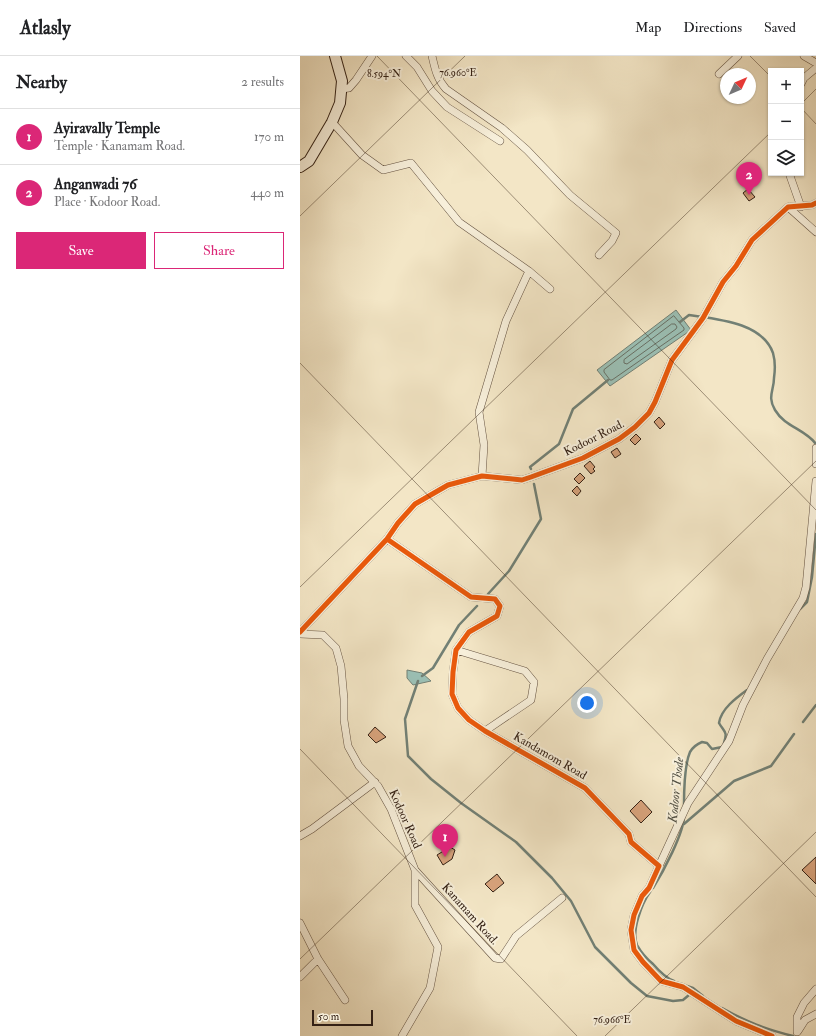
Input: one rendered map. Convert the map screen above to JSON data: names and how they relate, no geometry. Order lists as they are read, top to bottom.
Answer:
{
  "streets": {
    "street": [
      "Kodoor Road.",
      "Kandamom Road",
      "Kodoor Road",
      "Kanamam Road."
    ]
  },
  "crossings": [
    ["Kodoor Road.", "Kandamom Road"],
    ["Kodoor Road.", "Kodoor Road"],
    ["Kodoor Road", "Kanamam Road."]
  ],
  "water": ["Kodoor Thode"],
  "scale_bar": "50 m",
  "north": "top right",
  "page": {
    "header": "Atlasly",
    "nav": ["Map", "Directions", "Saved"],
    "heading": ["Nearby", "2 results"],
    "map_buttons": ["+", "−"],
    "list": [
      {
        "mark": "1",
        "name": "Ayiravally Temple",
        "note": "Temple · Kanamam Road.",
        "value": "170 m"
      },
      {
        "mark": "2",
        "name": "Anganwadi 76",
        "note": "Place · Kodoor Road.",
        "value": "440 m"
      }
    ],
    "pins": ["2", "1"],
    "buttons": ["Save", "Share"],
    "scale": "50 m"
  },
  "coordinates": ["76.960°E", "8.594°N", "76.966°E"]
}
